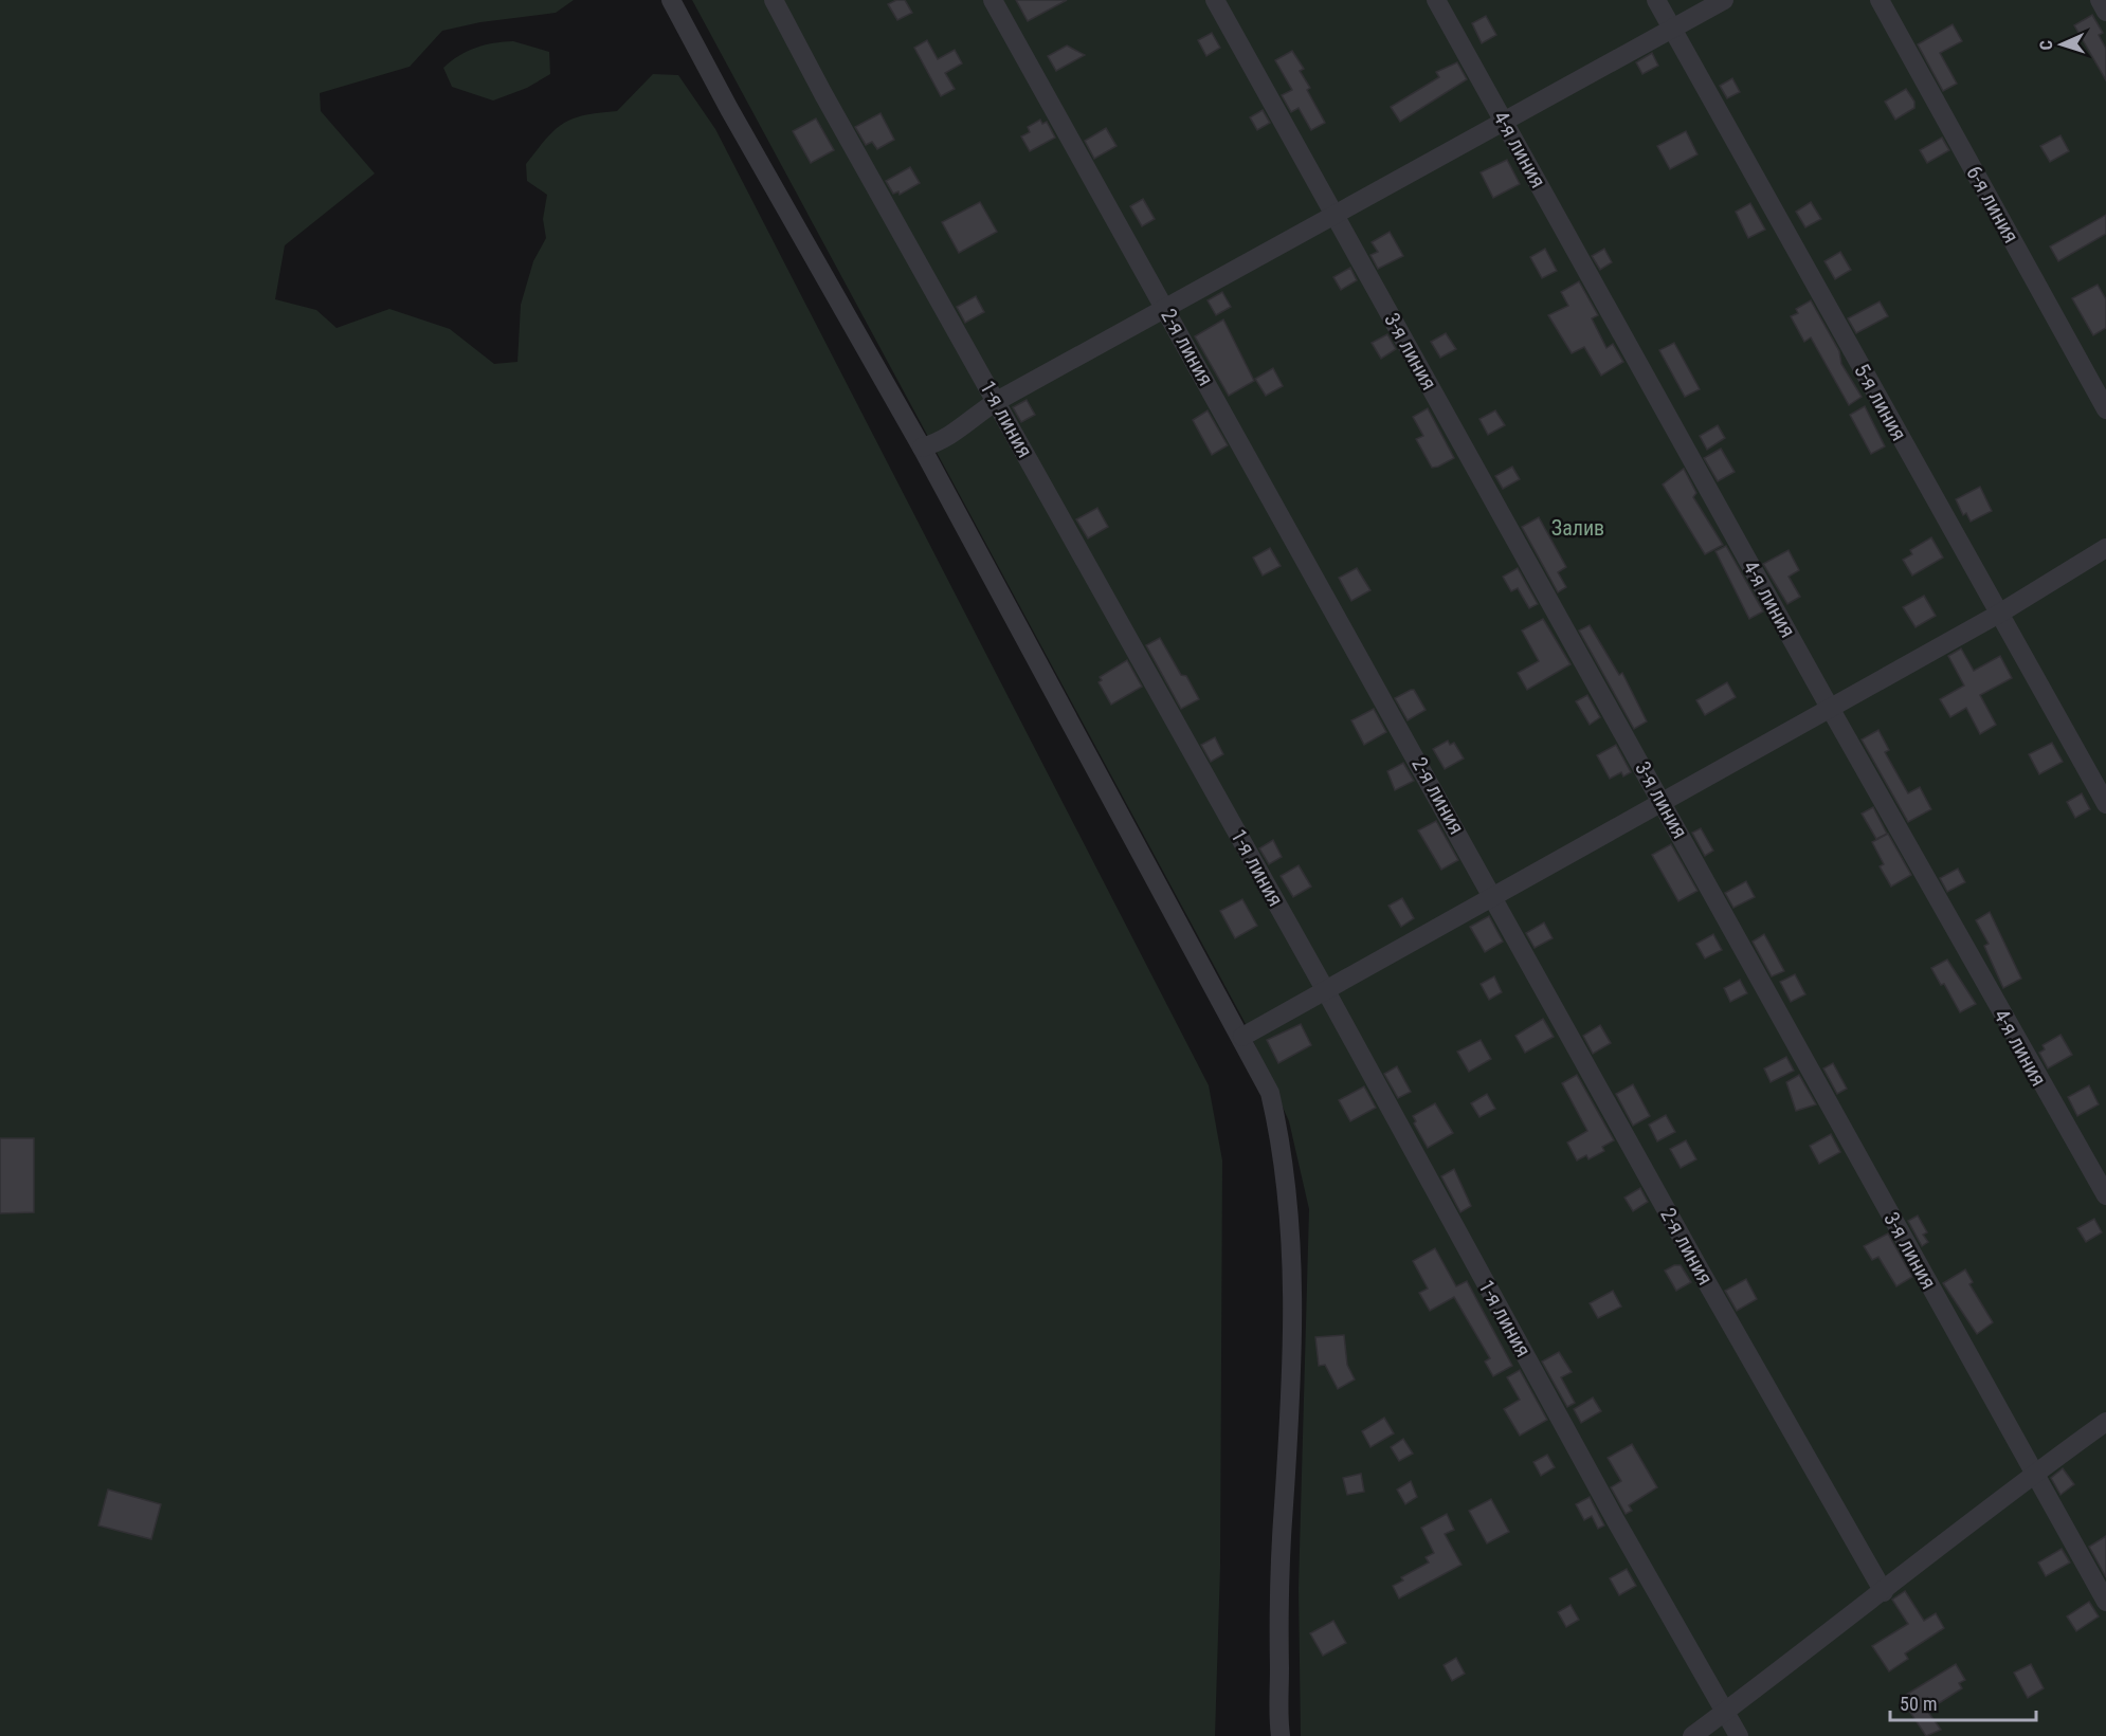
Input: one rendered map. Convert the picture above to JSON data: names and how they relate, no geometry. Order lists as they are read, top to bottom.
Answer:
{
  "streets": {
    "street": [
      "4-я линия",
      "6-я линия",
      "2-я линия",
      "3-я линия",
      "5-я линия",
      "1-я линия"
    ]
  },
  "parks": ["Залив"],
  "scale_bar": "50 m",
  "north": "left"
}
